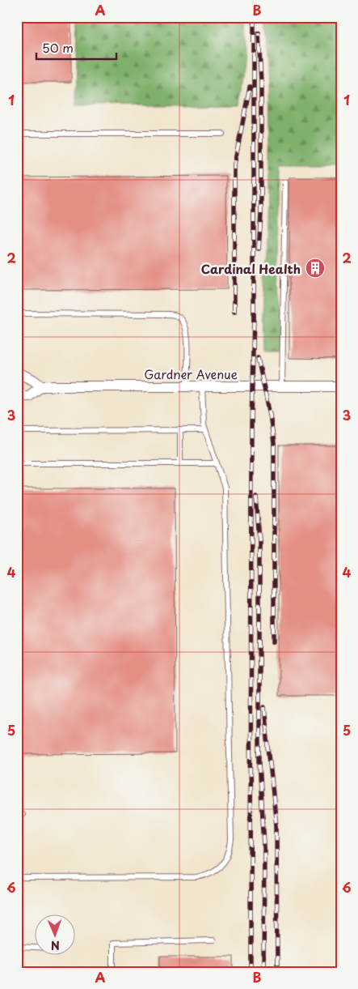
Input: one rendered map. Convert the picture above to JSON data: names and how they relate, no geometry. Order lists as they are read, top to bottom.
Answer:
{
  "streets": {
    "street": ["Gardner Avenue"]
  },
  "places": {
    "building": ["Cardinal Health"]
  },
  "scale_bar": "50 m",
  "north": "bottom",
  "grid": {
    "columns": ["A", "B"],
    "rows": [
      "1",
      "2",
      "3",
      "4",
      "5",
      "6"
    ]
  }
}
